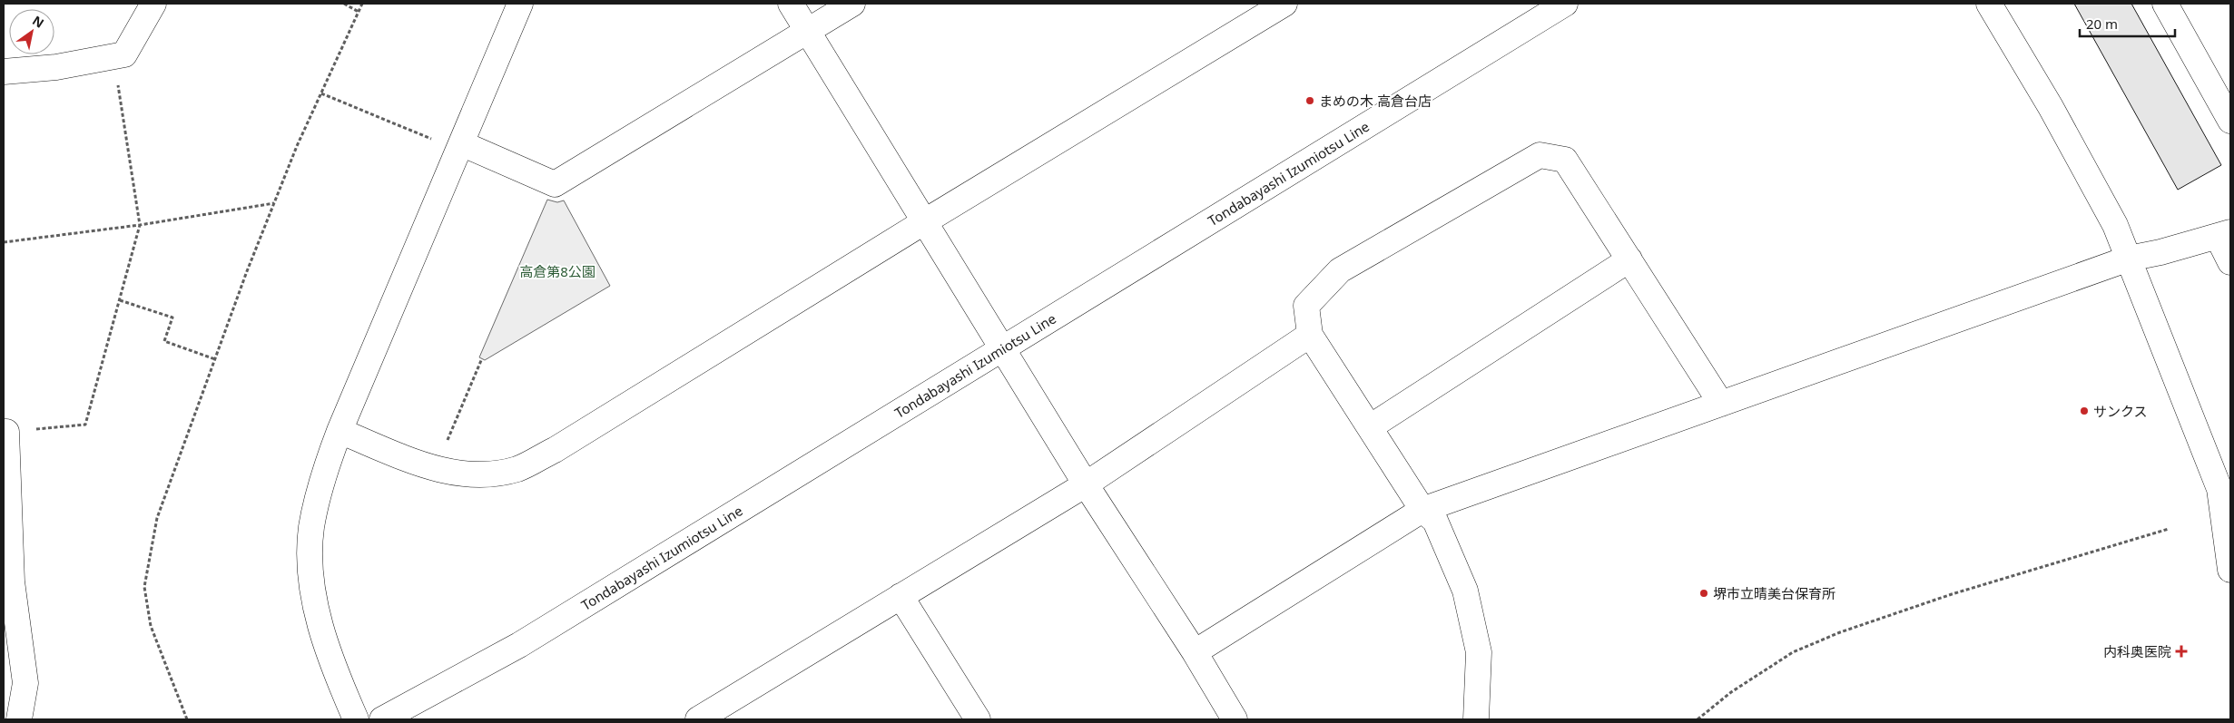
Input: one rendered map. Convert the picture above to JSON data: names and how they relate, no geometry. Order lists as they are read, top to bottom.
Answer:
{
  "streets": {
    "street": ["Tondabayashi Izumiotsu Line"]
  },
  "parks": ["高倉第8公園"],
  "places": {
    "other": ["まめの木 高倉台店", "サンクス", "堺市立晴美台保育所"],
    "health": ["内科奥医院"]
  },
  "scale_bar": "20 m",
  "north": "top right"
}
